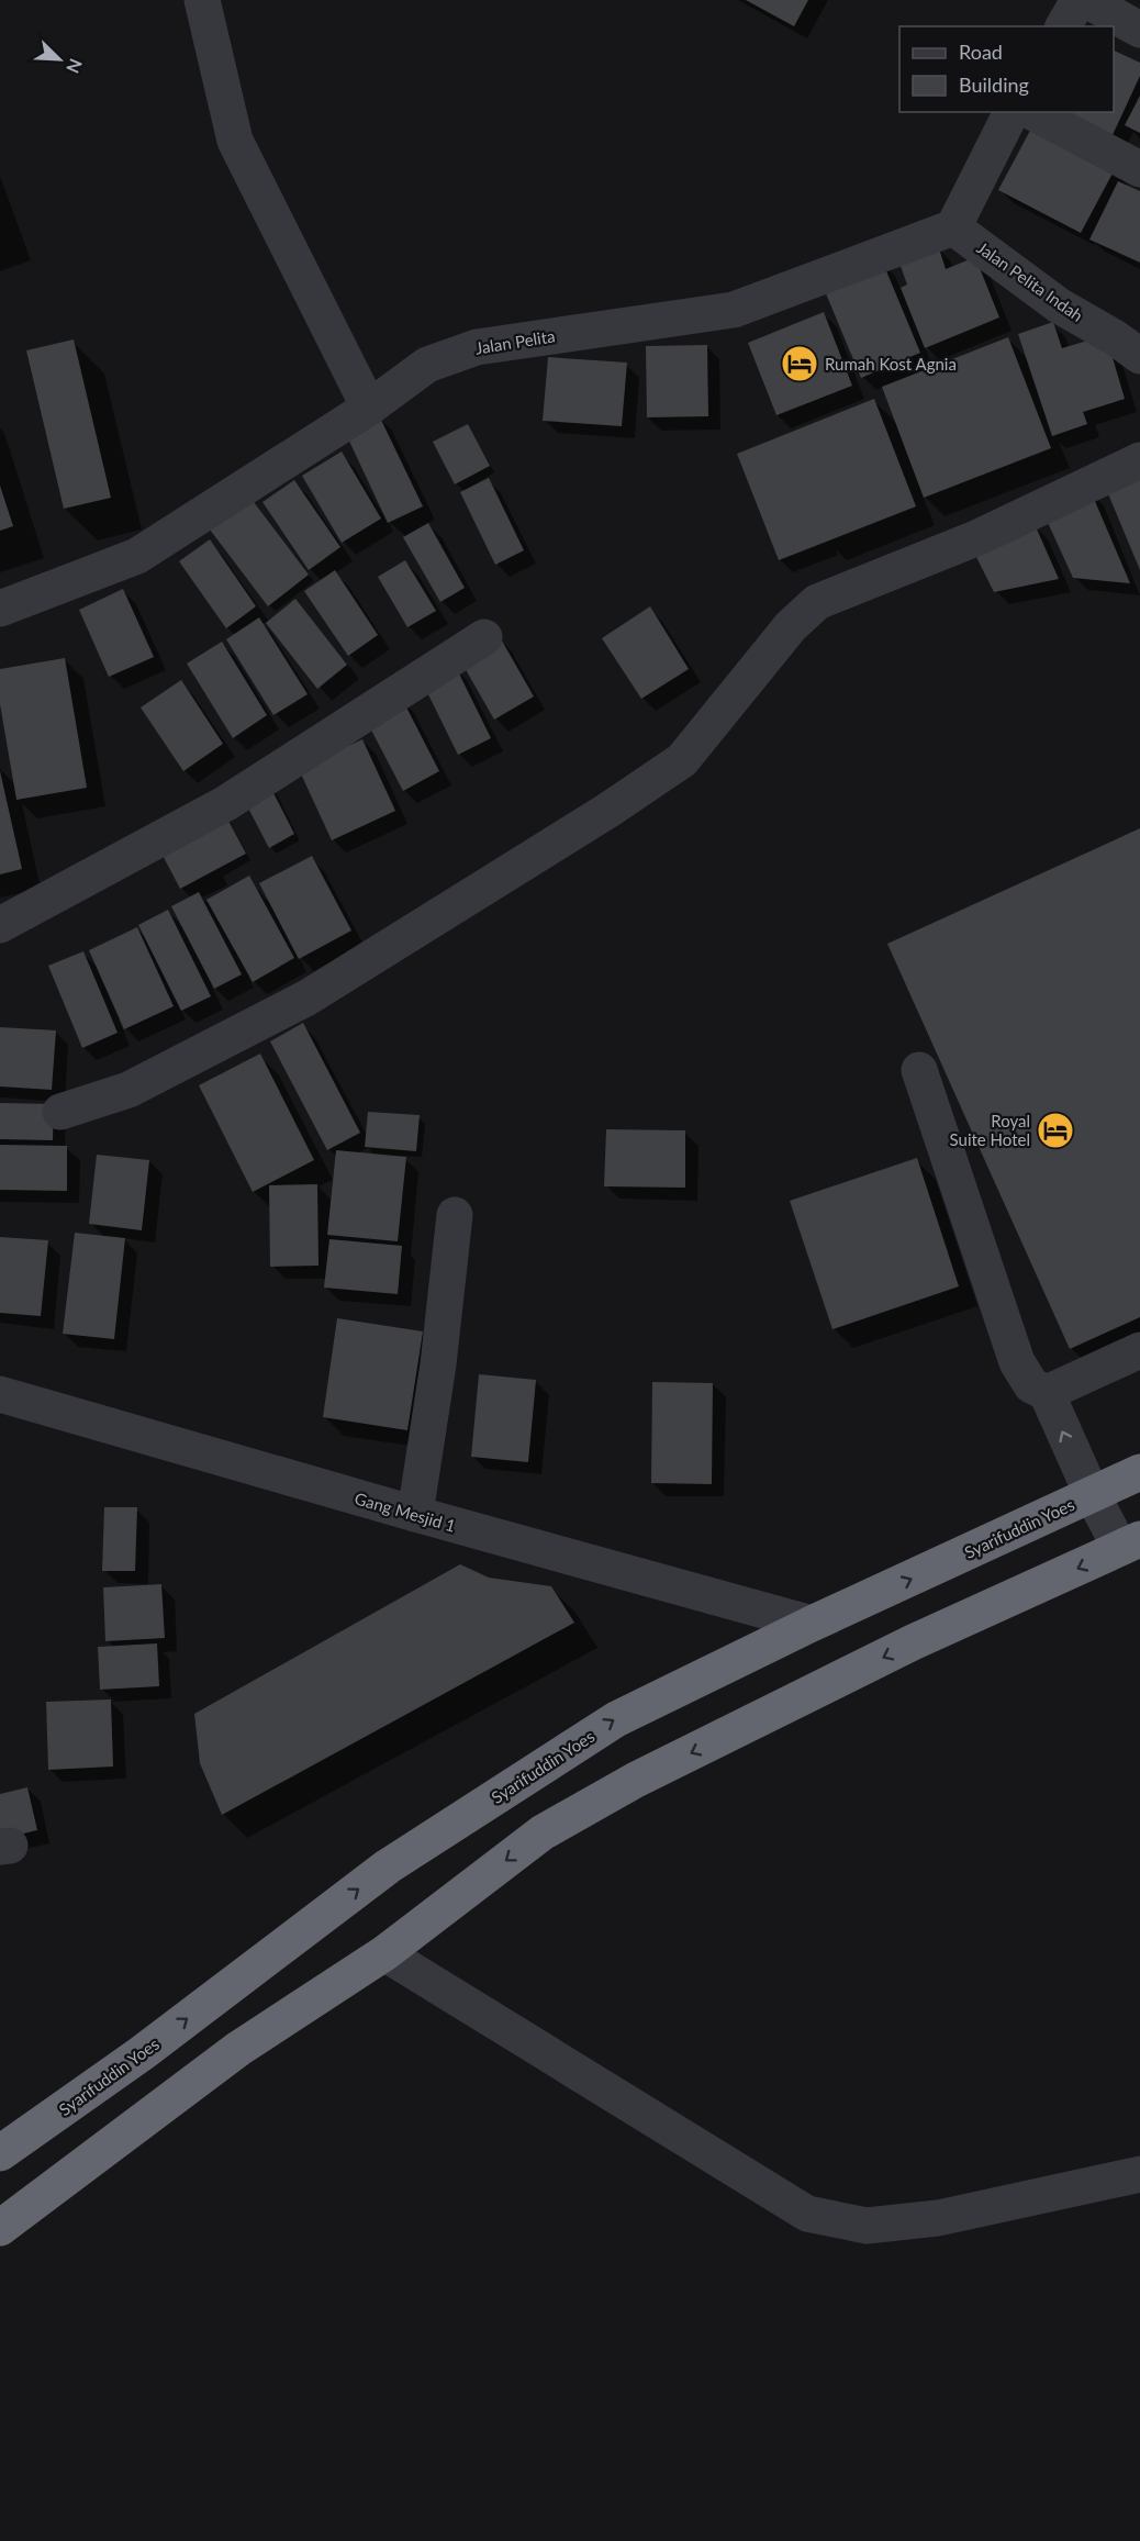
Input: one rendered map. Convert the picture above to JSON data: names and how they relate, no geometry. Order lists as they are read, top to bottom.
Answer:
{
  "streets": {
    "highway": ["Syarifuddin Yoes"],
    "street": ["Jalan Pelita Indah", "Jalan Pelita", "Gang Mesjid 1"]
  },
  "crossings": [
    ["Jalan Pelita Indah", "Jalan Pelita"],
    ["Gang Mesjid 1", "Syarifuddin Yoes"]
  ],
  "places": {
    "hotel": ["Rumah Kost Agnia", "Royal Suite Hotel"]
  },
  "legend": ["Road", "Building"],
  "north": "bottom right"
}
